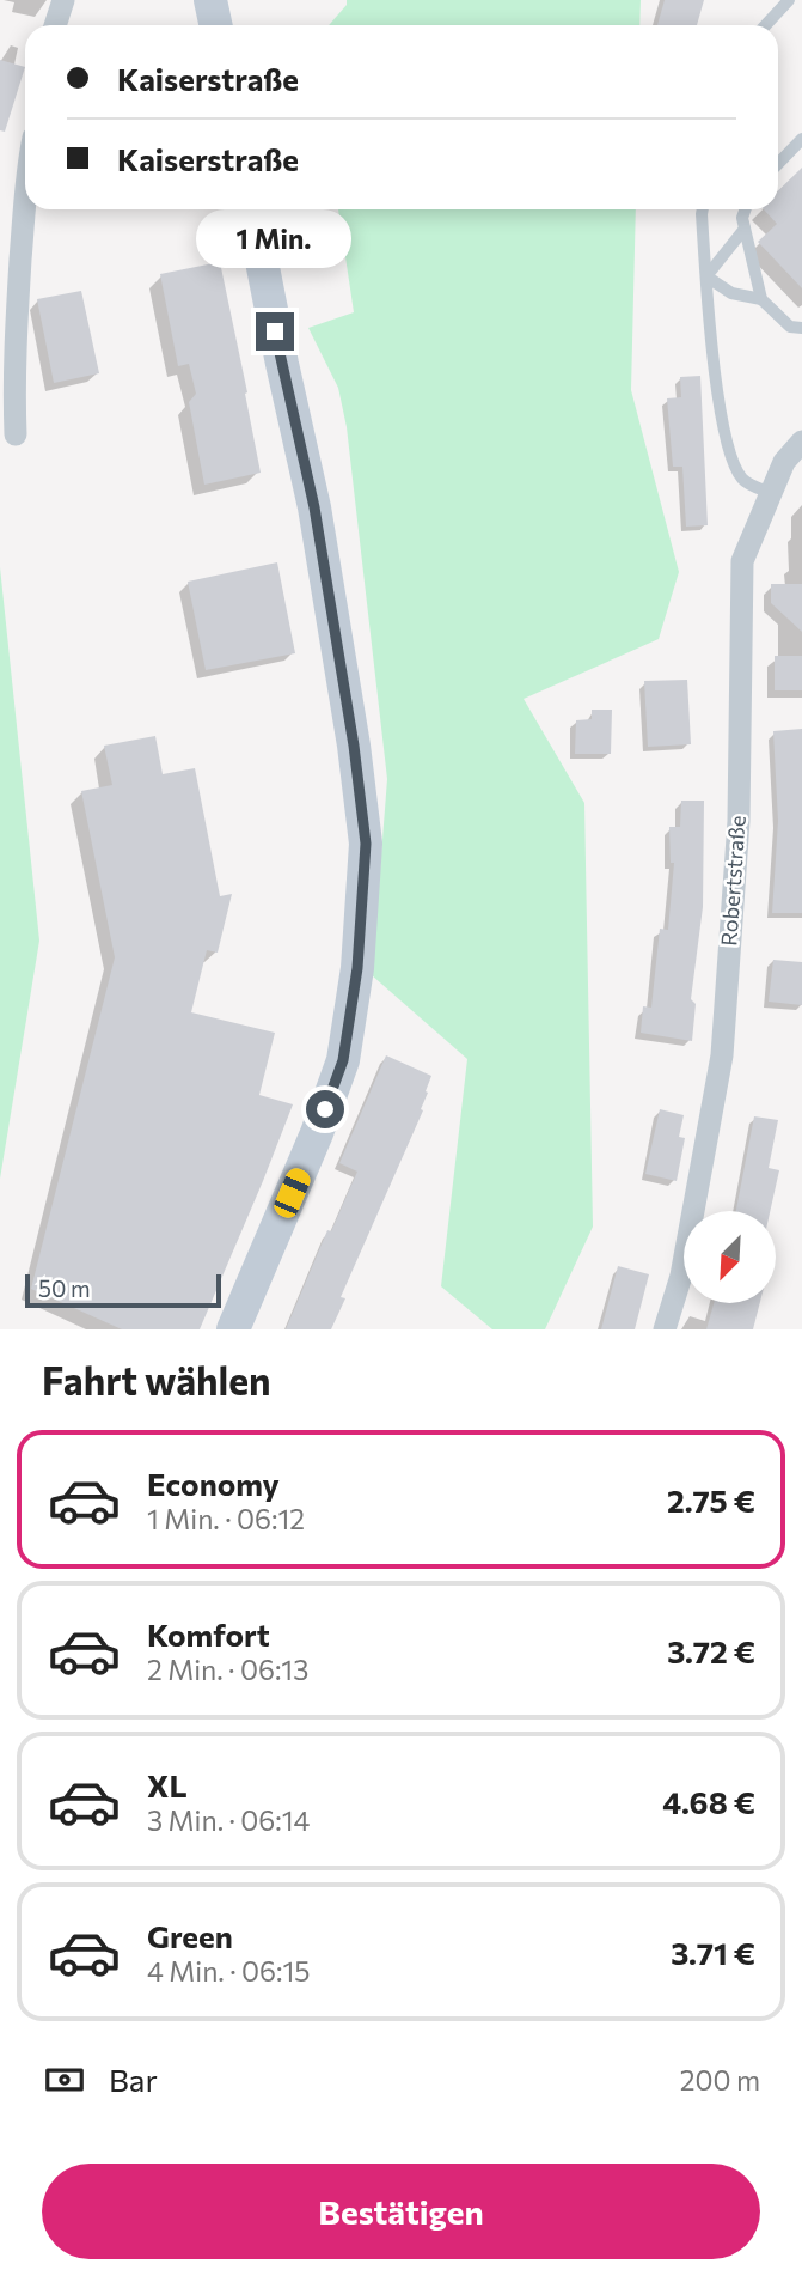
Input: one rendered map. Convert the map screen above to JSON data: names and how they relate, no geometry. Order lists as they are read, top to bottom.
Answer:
{
  "streets": {
    "street": ["Robertstraße"]
  },
  "scale_bar": "50 m",
  "north": "bottom left",
  "page": {
    "banner": ["Kaiserstraße", "Kaiserstraße"],
    "bubble": "1 Min.",
    "scale": "50 m",
    "heading": "Fahrt wählen",
    "list": [
      {
        "name": "Economy",
        "note": "1 Min. · 06:12",
        "value": "2.75 €"
      },
      {
        "name": "Komfort",
        "note": "2 Min. · 06:13",
        "value": "3.72 €"
      },
      {
        "name": "XL",
        "note": "3 Min. · 06:14",
        "value": "4.68 €"
      },
      {
        "name": "Green",
        "note": "4 Min. · 06:15",
        "value": "3.71 €"
      }
    ],
    "pay": ["Bar", "200 m"],
    "buttons": "Bestätigen"
  }
}
